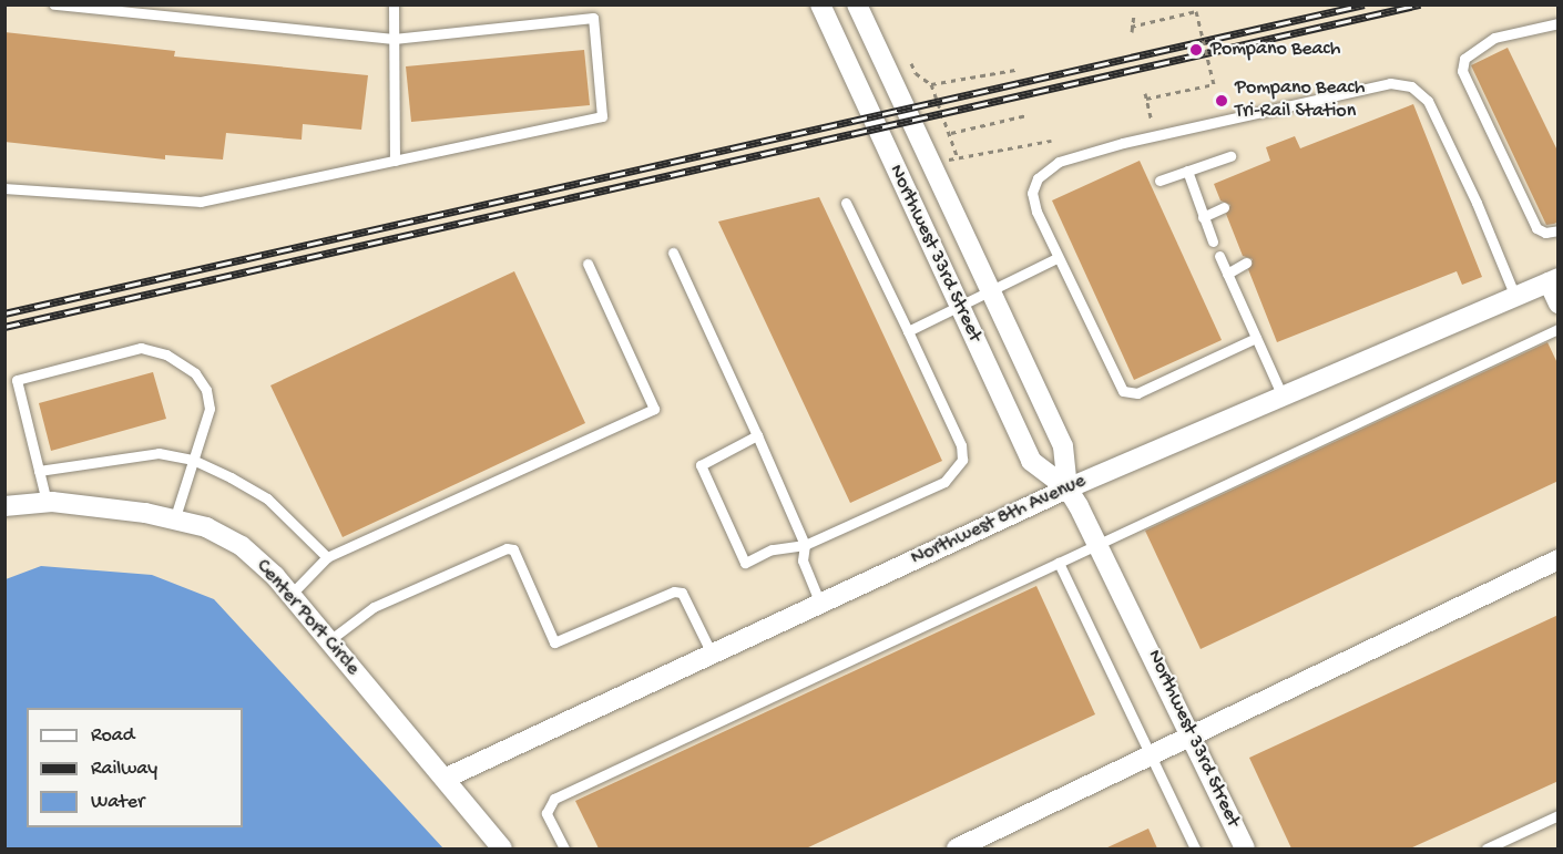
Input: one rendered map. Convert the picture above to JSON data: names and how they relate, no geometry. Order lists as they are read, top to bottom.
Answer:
{
  "streets": {
    "street": ["Northwest 33rd Street", "Northwest 8th Avenue", "Center Port Circle"]
  },
  "crossings": [
    ["Northwest 33rd Street", "Northwest 8th Avenue"],
    ["Northwest 8th Avenue", "Center Port Circle"]
  ],
  "places": ["Pompano Beach", "Pompano Beach Tri-Rail Station"],
  "legend": ["Road", "Railway", "Water"]
}
